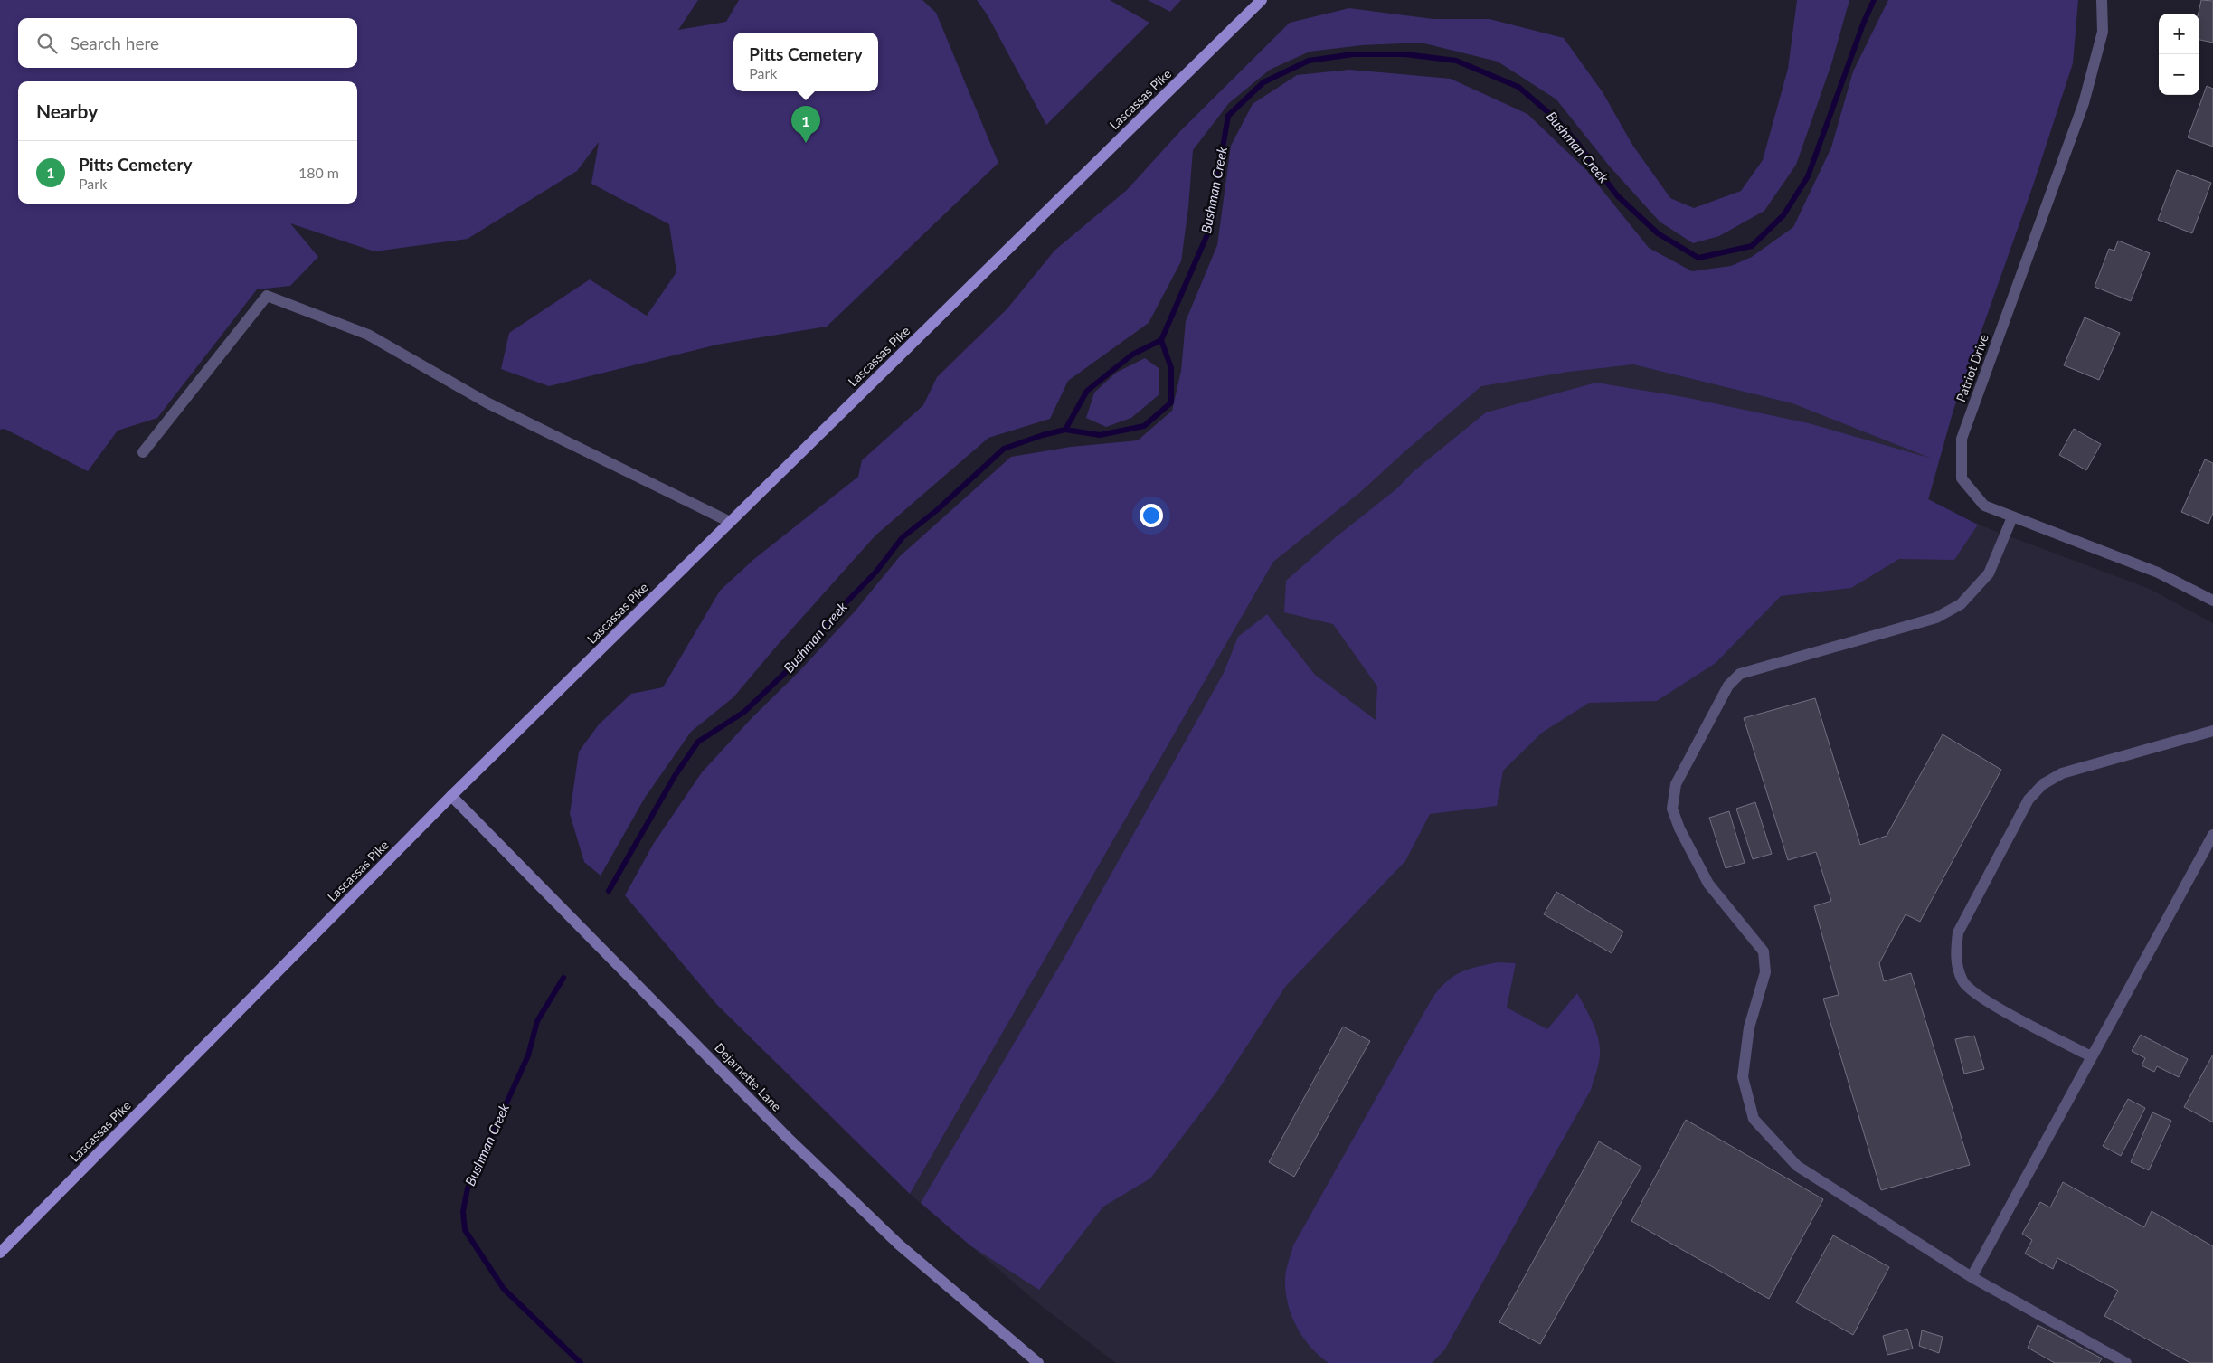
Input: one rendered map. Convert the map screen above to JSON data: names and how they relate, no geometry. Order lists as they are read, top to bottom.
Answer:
{
  "streets": {
    "main road": ["Lascassas Pike", "Dejarnette Lane"],
    "street": ["Patriot Drive"]
  },
  "crossings": [
    ["Lascassas Pike", "Dejarnette Lane"]
  ],
  "water": ["Bushman Creek"],
  "page": {
    "map_buttons": ["+", "−"],
    "search": "Search here",
    "popup": ["Pitts Cemetery", "Park"],
    "heading": "Nearby",
    "pins": "1",
    "list": [
      {
        "mark": "1",
        "name": "Pitts Cemetery",
        "note": "Park",
        "value": "180 m"
      }
    ]
  }
}
